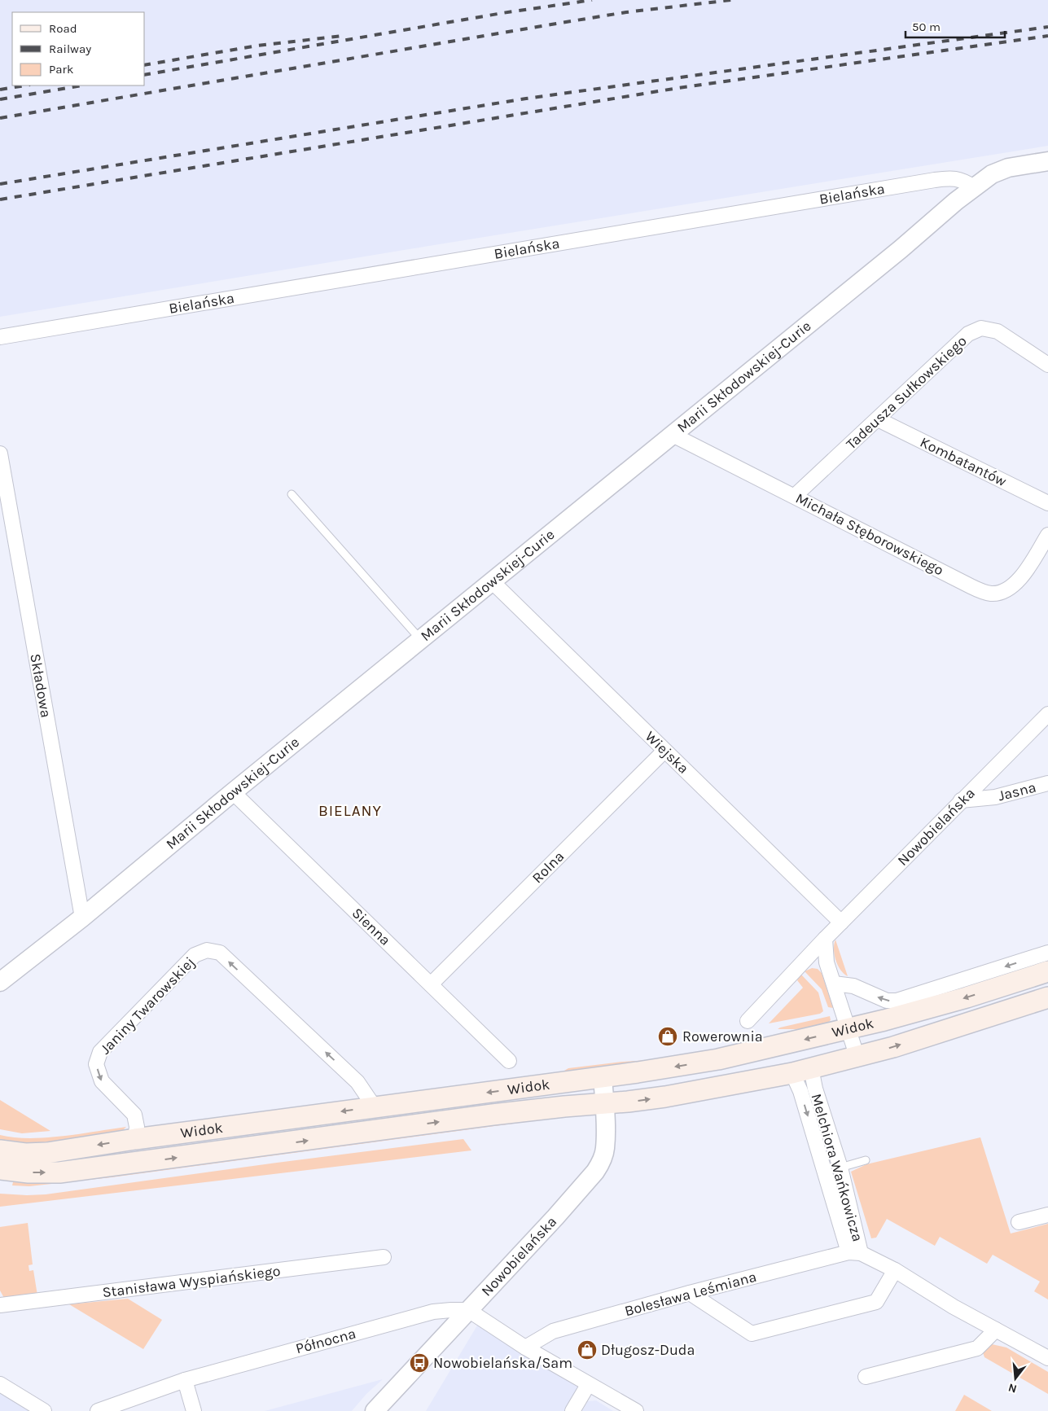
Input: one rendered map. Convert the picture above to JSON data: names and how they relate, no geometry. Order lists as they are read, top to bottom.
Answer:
{
  "streets": {
    "main road": ["Widok"],
    "street": [
      "Bielańska",
      "Marii Skłodowskiej-Curie",
      "Tadeusza Sułkowskiego",
      "Kombatantów",
      "Michała Stęborowskiego",
      "Składowa",
      "Wiejska",
      "Jasna",
      "Nowobielańska",
      "Rolna",
      "Sienna",
      "Janiny Twarowskiej",
      "Melchiora Wańkowicza",
      "Stanisława Wyspiańskiego",
      "Bolesława Leśmiana",
      "Północna"
    ]
  },
  "crossings": [
    ["Bielańska", "Marii Skłodowskiej-Curie"],
    ["Marii Skłodowskiej-Curie", "Michała Stęborowskiego"],
    ["Marii Skłodowskiej-Curie", "Składowa"],
    ["Marii Skłodowskiej-Curie", "Wiejska"],
    ["Marii Skłodowskiej-Curie", "Sienna"],
    ["Tadeusza Sułkowskiego", "Kombatantów"],
    ["Tadeusza Sułkowskiego", "Michała Stęborowskiego"],
    ["Wiejska", "Nowobielańska"],
    ["Wiejska", "Rolna"],
    ["Jasna", "Nowobielańska"],
    ["Nowobielańska", "Widok"],
    ["Nowobielańska", "Północna"],
    ["Rolna", "Sienna"],
    ["Janiny Twarowskiej", "Widok"],
    ["Widok", "Melchiora Wańkowicza"],
    ["Melchiora Wańkowicza", "Bolesława Leśmiana"]
  ],
  "districts": ["BIELANY"],
  "places": {
    "shop": ["Rowerownia", "Długosz-Duda"],
    "bus stop": ["Nowobielańska/Sam"]
  },
  "legend": ["Road", "Railway", "Park"],
  "scale_bar": "50 m",
  "north": "bottom"
}
